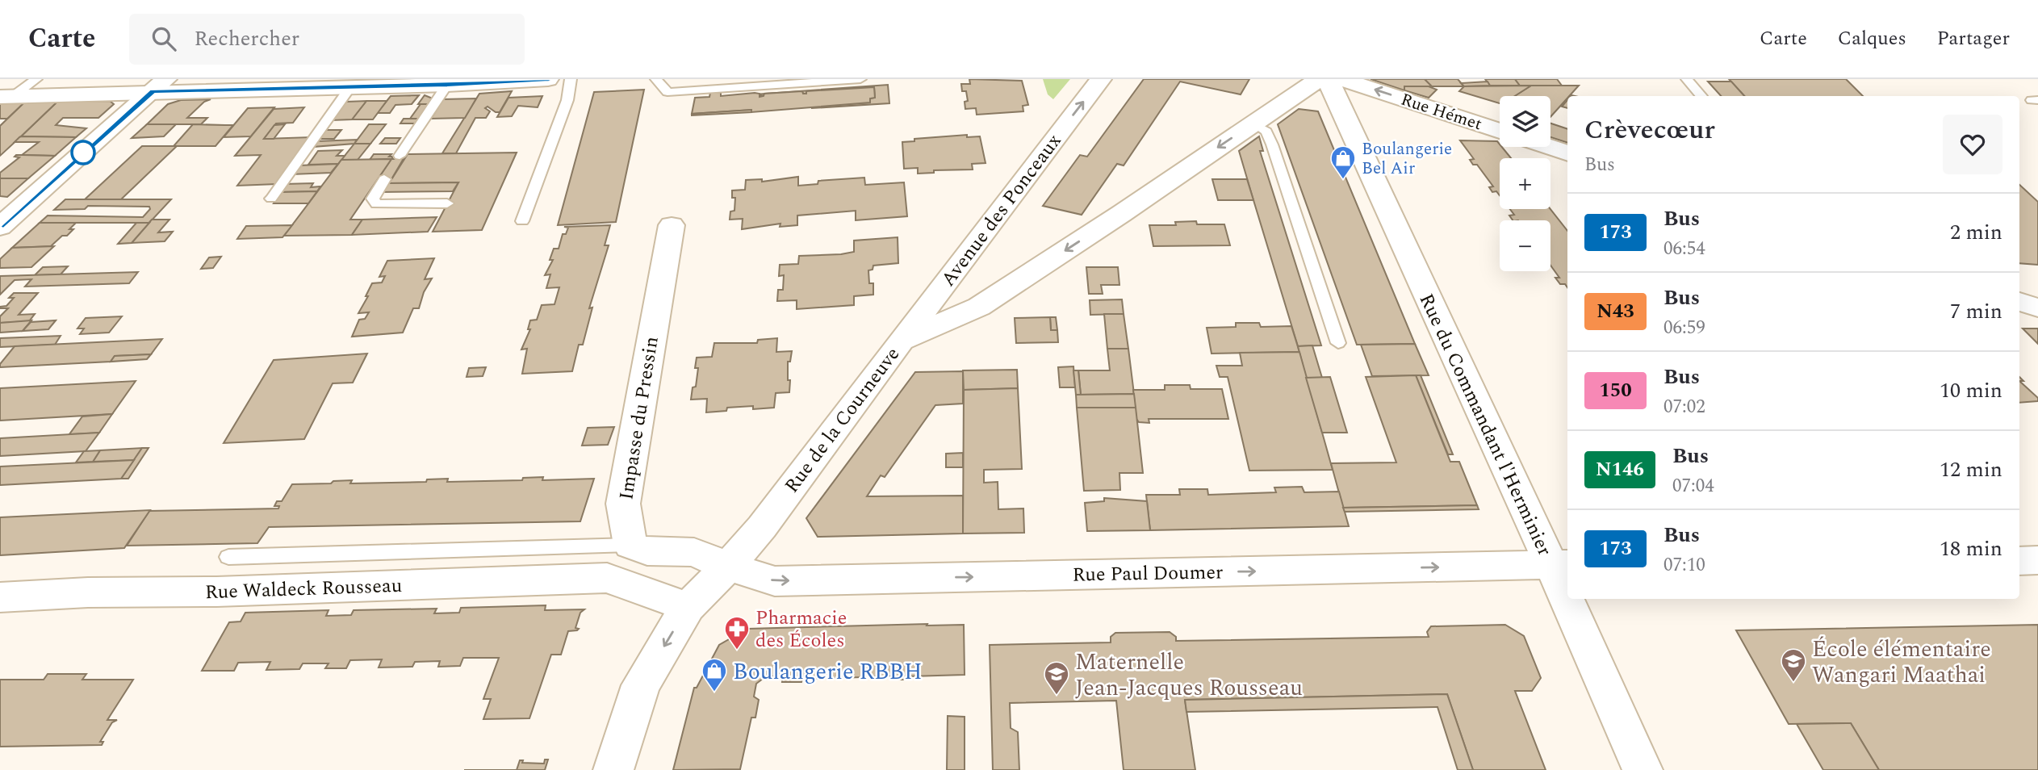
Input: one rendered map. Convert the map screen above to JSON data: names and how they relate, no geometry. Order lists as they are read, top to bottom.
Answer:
{
  "streets": {
    "street": [
      "Rue Hémet",
      "Avenue des Ponceaux",
      "Impasse du Pressin",
      "Rue de la Courneuve",
      "Rue du Commandant l'Herminier",
      "Rue Paul Doumer",
      "Rue Waldeck Rousseau"
    ]
  },
  "crossings": [
    ["Avenue des Ponceaux", "Rue de la Courneuve"],
    ["Rue de la Courneuve", "Rue Paul Doumer"],
    ["Rue de la Courneuve", "Rue Waldeck Rousseau"],
    ["Rue du Commandant l'Herminier", "Rue Paul Doumer"]
  ],
  "one_way": [
    "Rue Hémet",
    "Avenue des Ponceaux",
    "Rue de la Courneuve",
    "Rue Paul Doumer"
  ],
  "places": {
    "shop": ["Boulangerie Bel Air", "Boulangerie RBBH"],
    "pharmacy": ["Pharmacie des Écoles"],
    "school or university": ["École élémentaire Wangari Maathai", "Maternelle Jean-Jacques Rousseau"]
  },
  "lines": ["bus line 173"],
  "page": {
    "header": "Carte",
    "search": "Rechercher",
    "nav": ["Carte", "Calques", "Partager"],
    "map_buttons": ["+", "−"],
    "heading": ["Crèvecœur", "Bus"],
    "list": [
      {
        "mark": "173",
        "name": "Bus",
        "note": "06:54",
        "value": "2 min"
      },
      {
        "mark": "N43",
        "name": "Bus",
        "note": "06:59",
        "value": "7 min"
      },
      {
        "mark": "150",
        "name": "Bus",
        "note": "07:02",
        "value": "10 min"
      },
      {
        "mark": "N146",
        "name": "Bus",
        "note": "07:04",
        "value": "12 min"
      },
      {
        "mark": "173",
        "name": "Bus",
        "note": "07:10",
        "value": "18 min"
      }
    ]
  }
}
